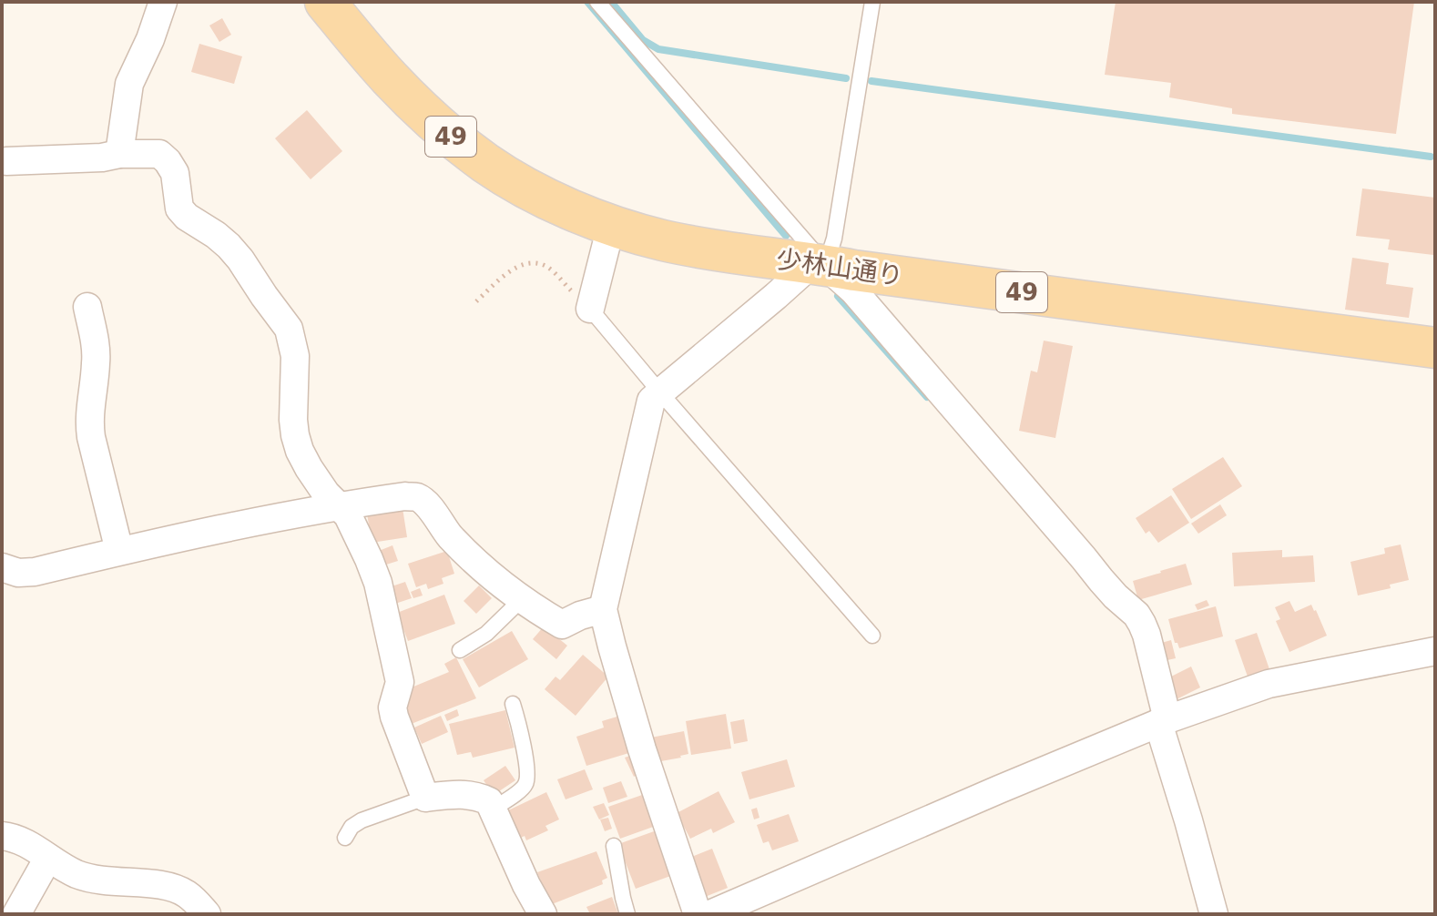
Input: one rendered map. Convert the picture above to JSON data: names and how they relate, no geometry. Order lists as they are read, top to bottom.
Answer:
{
  "streets": {
    "main road": ["49", "少林山通り"]
  }
}
